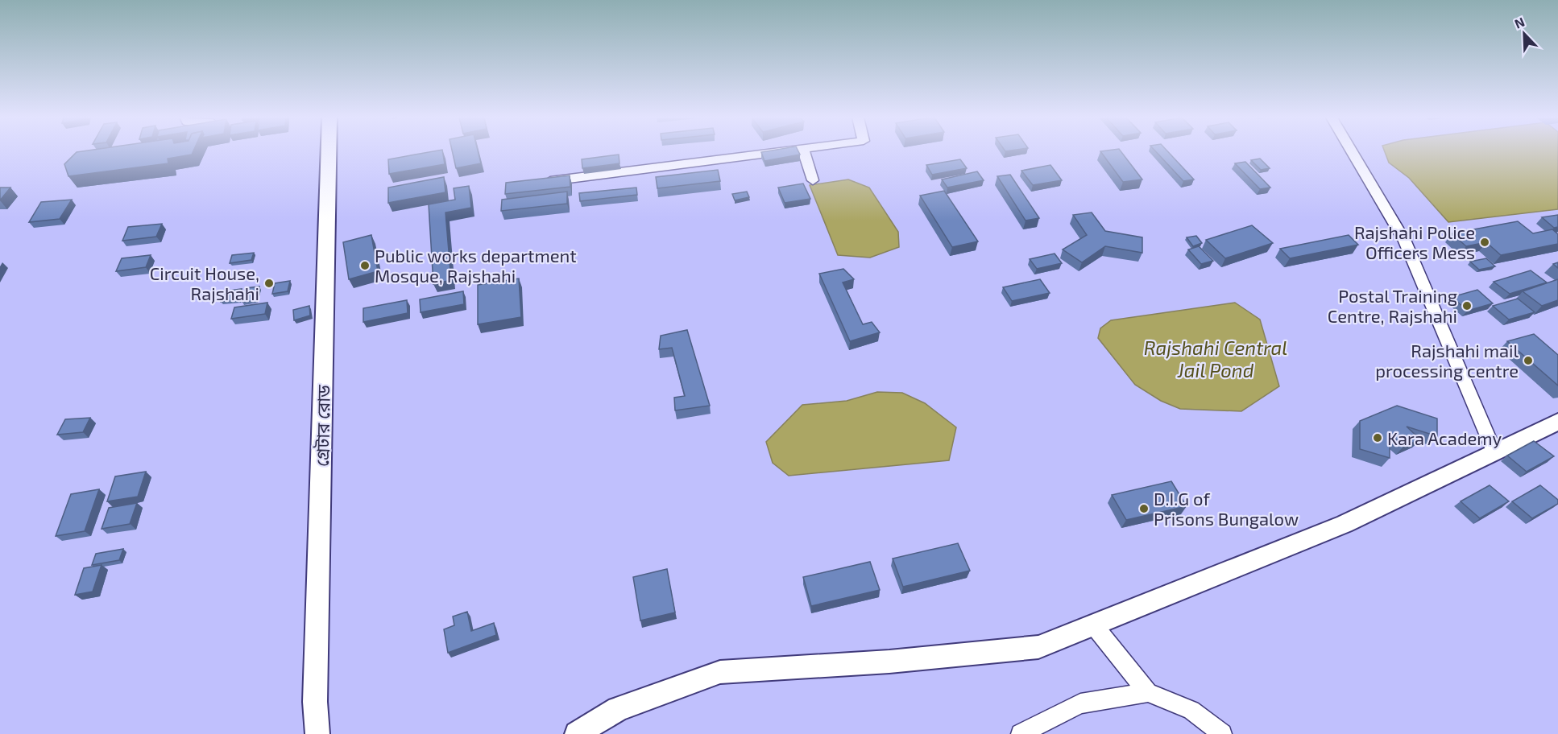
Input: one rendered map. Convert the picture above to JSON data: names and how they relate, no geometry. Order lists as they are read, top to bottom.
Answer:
{
  "streets": {
    "street": ["গ্রেটার রোড"]
  },
  "water": ["Rajshahi Central Jail Pond"],
  "places": [
    "Rajshahi Police Officers Mess",
    "Public works department Mosque, Rajshahi",
    "Circuit House, Rajshahi",
    "Postal Training Centre, Rajshahi",
    "Rajshahi mail processing centre",
    "Kara Academy",
    "D.I.G of Prisons Bungalow"
  ],
  "north": "top left"
}
